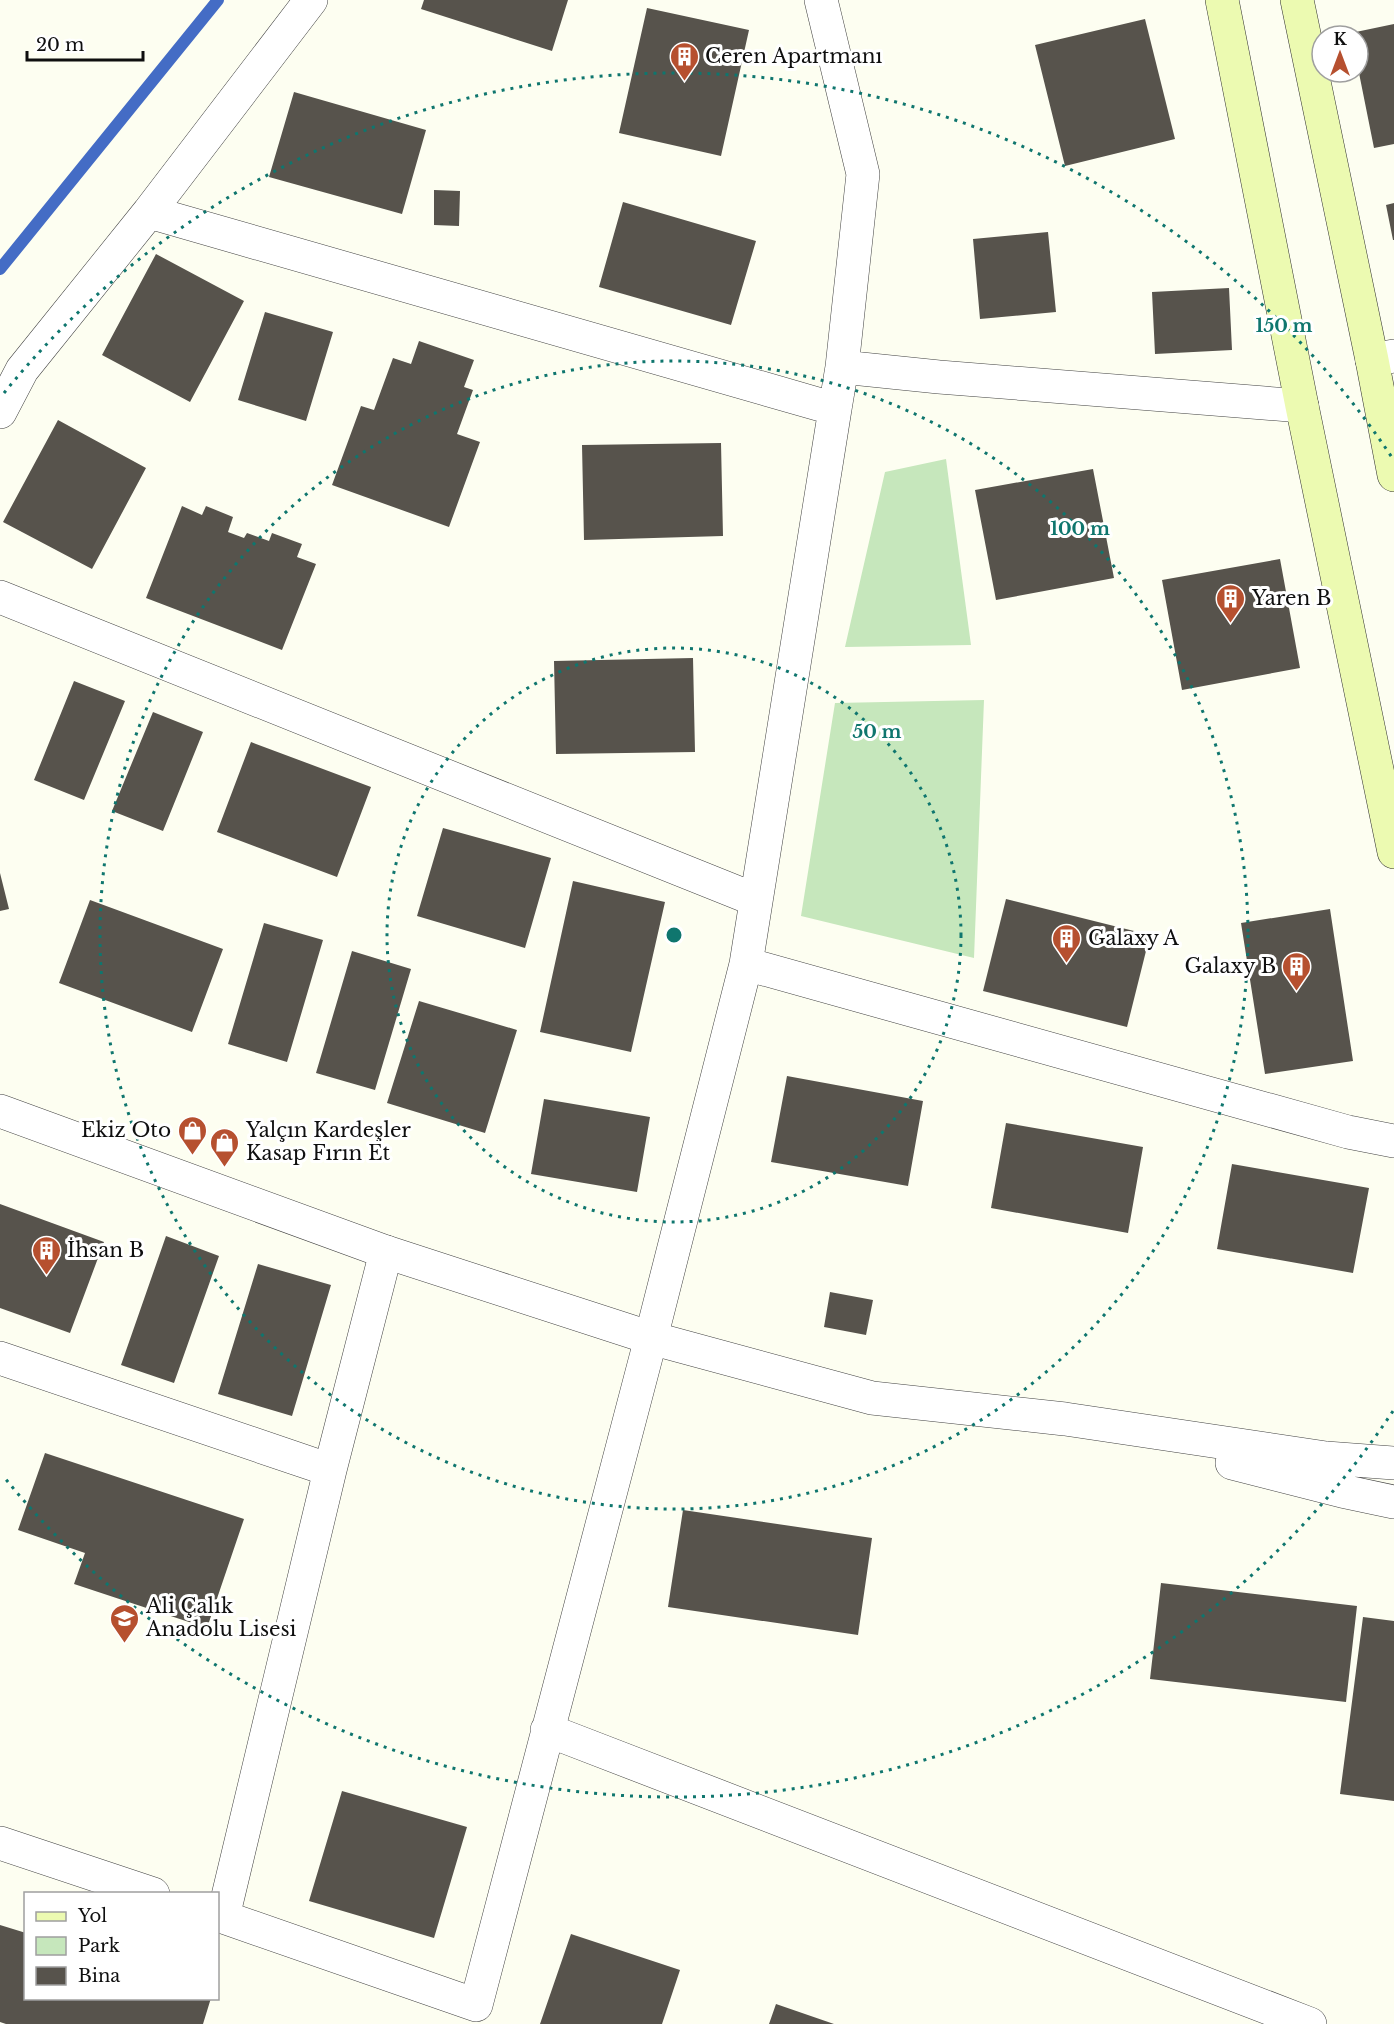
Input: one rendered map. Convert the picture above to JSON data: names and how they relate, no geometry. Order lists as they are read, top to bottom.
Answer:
{
  "places": {
    "building": [
      "Ceren Apartmanı",
      "Yaren B",
      "Galaxy A",
      "Galaxy B",
      "İhsan B"
    ],
    "shop": ["Ekiz Oto", "Yalçın Kardeşler Kasap Fırın Et"],
    "school or university": ["Ali Çalık Anadolu Lisesi"]
  },
  "legend": ["Yol", "Park", "Bina"],
  "scale_bar": "20 m",
  "north": "top",
  "rings": ["150 m", "100 m", "50 m"]
}
